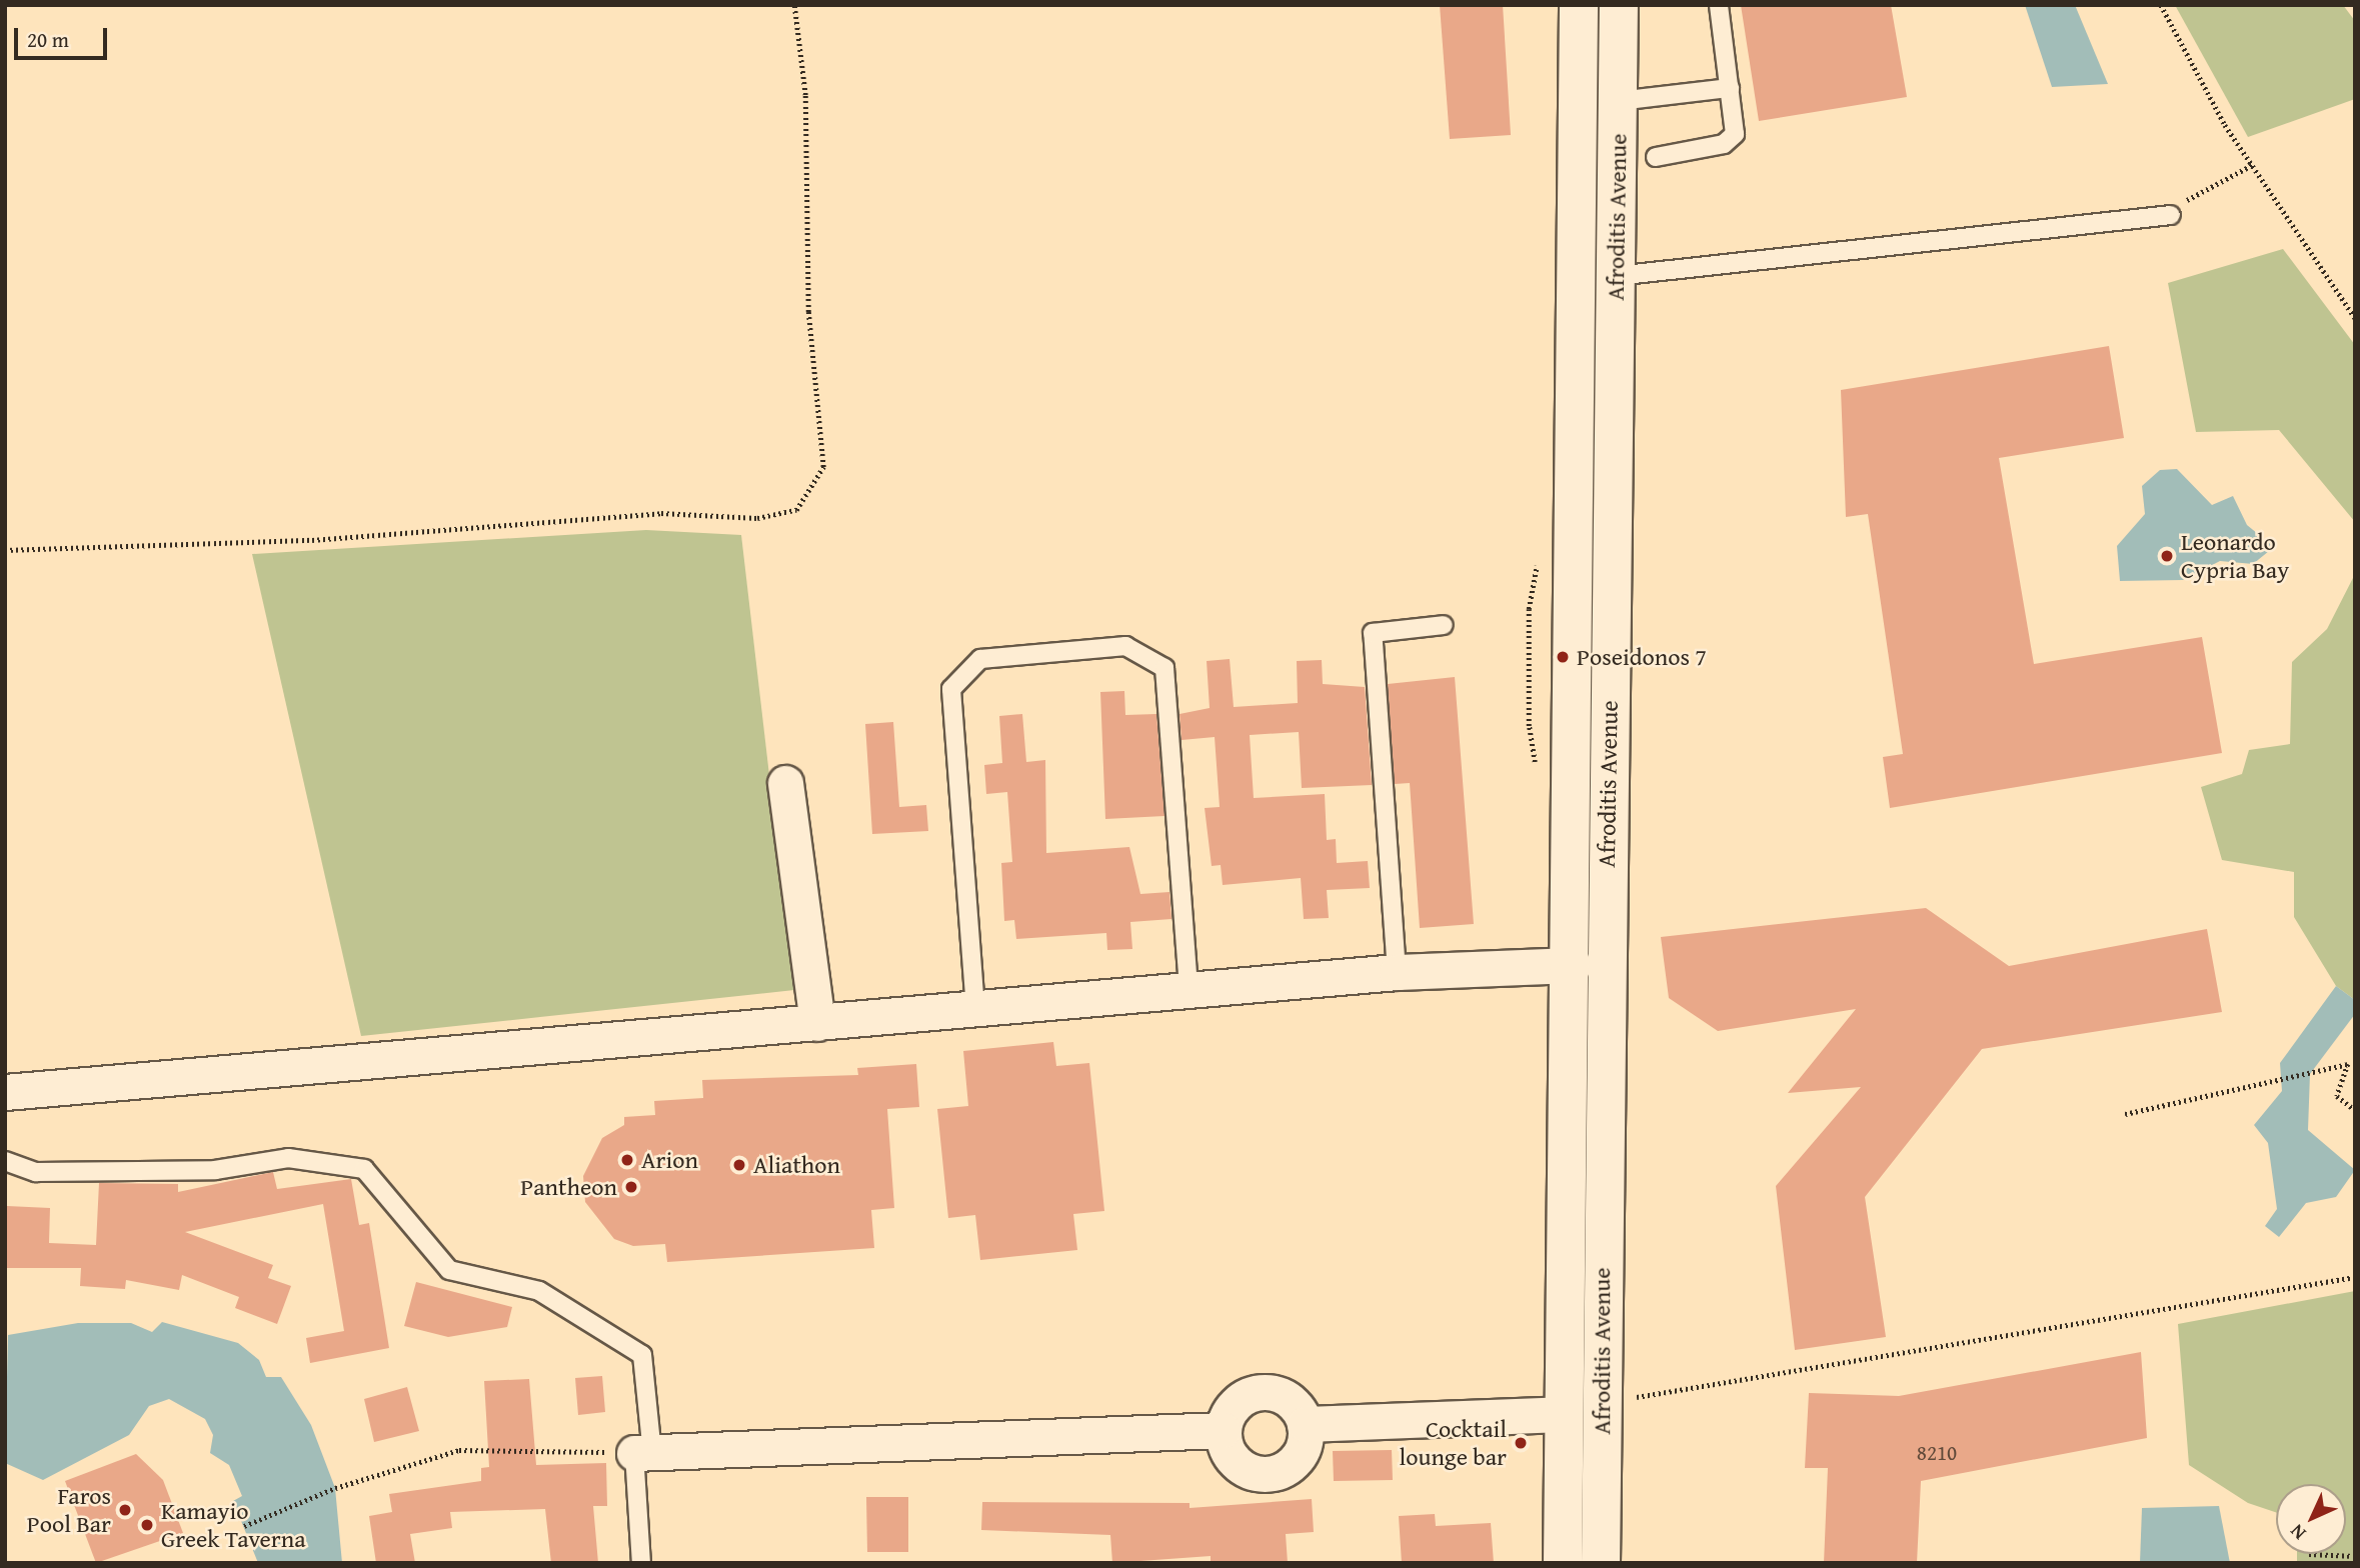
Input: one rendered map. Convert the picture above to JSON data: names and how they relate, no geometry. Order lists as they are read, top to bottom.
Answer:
{
  "streets": {
    "main road": ["Afroditis Avenue"]
  },
  "places": [
    "Leonardo Cypria Bay",
    "Poseidonos 7",
    "Arion",
    "Aliathon",
    "Pantheon",
    "Cocktail lounge bar",
    "Faros Pool Bar",
    "Kamayio Greek Taverna"
  ],
  "house_numbers": ["8210"],
  "scale_bar": "20 m",
  "north": "bottom left"
}
